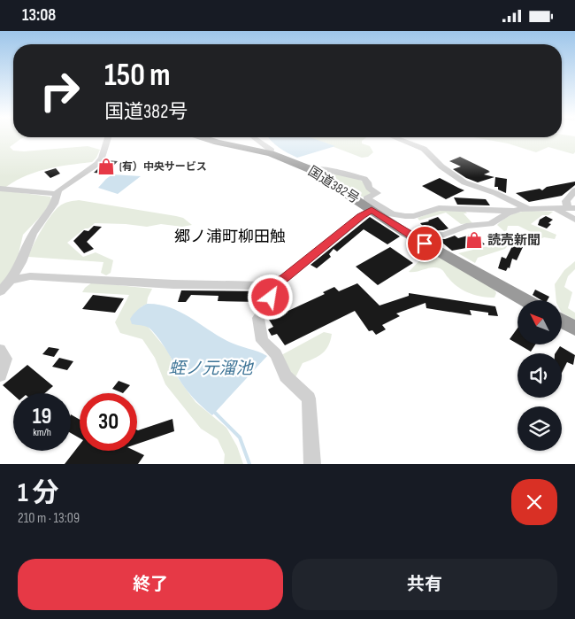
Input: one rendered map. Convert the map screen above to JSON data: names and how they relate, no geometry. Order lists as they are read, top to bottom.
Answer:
{
  "streets": {
    "highway": ["国道382号"]
  },
  "districts": ["郷ノ浦町柳田触"],
  "water": ["蛭ノ元溜池"],
  "places": {
    "shop": ["(有）中央サービス", "読売新聞"]
  },
  "north": "top left",
  "page": {
    "status": "13:08",
    "turn": ["150 m", "国道382号"],
    "speed": "19 km/h",
    "limit": "30",
    "heading": ["1 分", "210 m · 13:09"],
    "buttons": ["終了", "共有"]
  }
}
